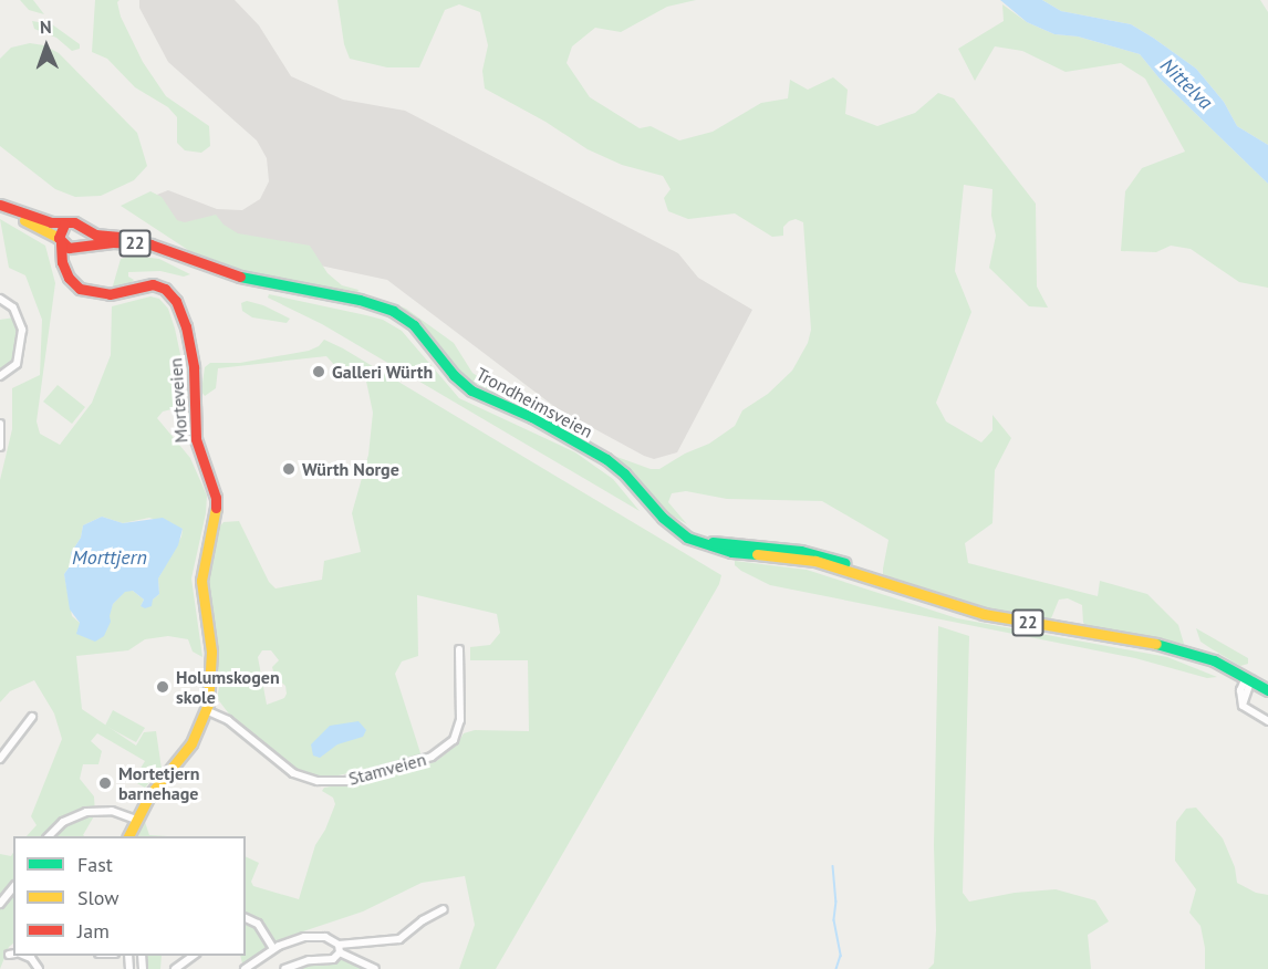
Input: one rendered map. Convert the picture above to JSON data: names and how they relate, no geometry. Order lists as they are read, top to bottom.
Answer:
{
  "streets": {
    "main road": ["22", "Morteveien", "Trondheimsveien"],
    "street": ["Stamveien"]
  },
  "crossings": [
    ["22", "Trondheimsveien"],
    ["Morteveien", "Stamveien"]
  ],
  "water": ["Nittelva", "Morttjern"],
  "places": [
    "Galleri Würth",
    "Würth Norge",
    "Holumskogen skole",
    "Mortetjern barnehage"
  ],
  "legend": ["Fast", "Slow", "Jam"],
  "north": "top"
}
